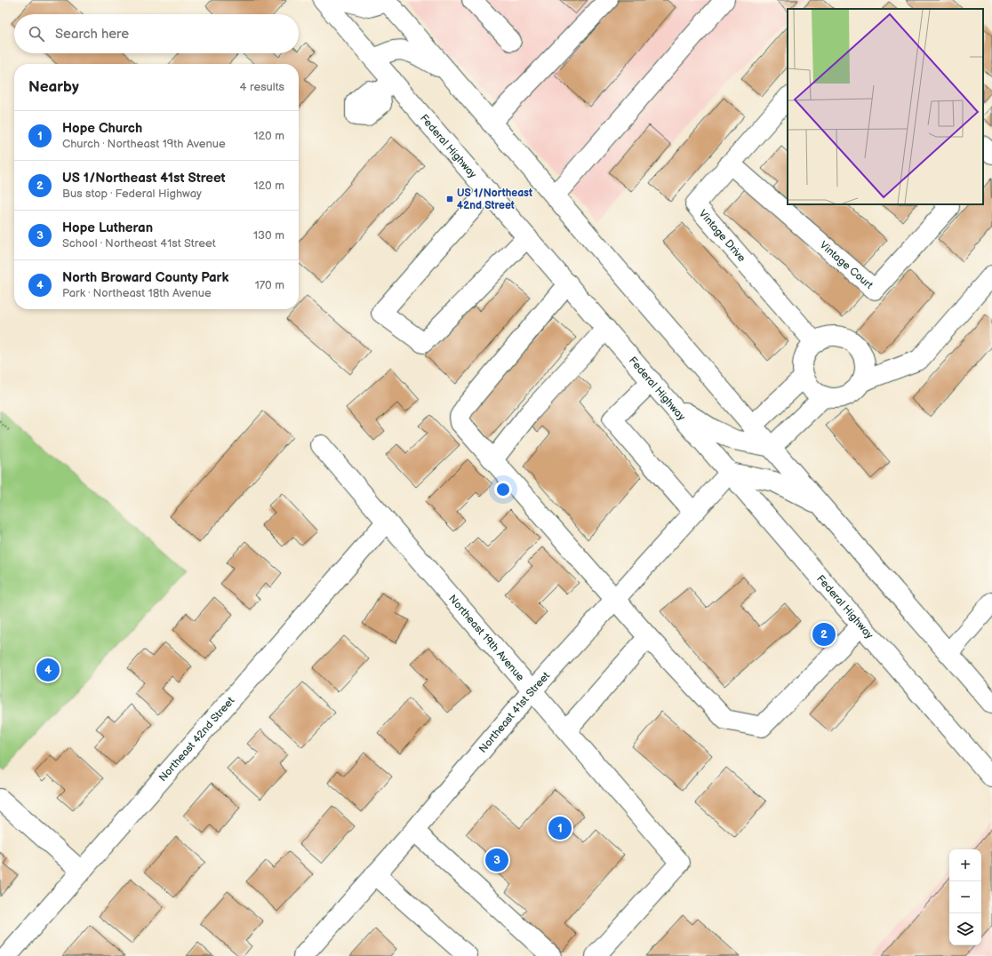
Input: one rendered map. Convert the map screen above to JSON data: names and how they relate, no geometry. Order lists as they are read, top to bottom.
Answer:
{
  "streets": {
    "street": [
      "Federal Highway",
      "Vintage Drive",
      "Vintage Court",
      "Northeast 19th Avenue",
      "Northeast 41st Street",
      "Northeast 42nd Street"
    ]
  },
  "crossings": [
    ["Federal Highway", "Northeast 41st Street"],
    ["Vintage Drive", "Vintage Court"],
    ["Northeast 19th Avenue", "Northeast 41st Street"],
    ["Northeast 19th Avenue", "Northeast 42nd Street"]
  ],
  "places": {
    "transit": ["US 1/Northeast 42nd Street"]
  },
  "page": {
    "search": "Search here",
    "heading": ["Nearby", "4 results"],
    "list": [
      {
        "mark": "1",
        "name": "Hope Church",
        "note": "Church · Northeast 19th Avenue",
        "value": "120 m"
      },
      {
        "mark": "2",
        "name": "US 1/Northeast 41st Street",
        "note": "Bus stop · Federal Highway",
        "value": "120 m"
      },
      {
        "mark": "3",
        "name": "Hope Lutheran",
        "note": "School · Northeast 41st Street",
        "value": "130 m"
      },
      {
        "mark": "4",
        "name": "North Broward County Park",
        "note": "Park · Northeast 18th Avenue",
        "value": "170 m"
      }
    ],
    "pins": [
      "2",
      "4",
      "1",
      "3"
    ],
    "map_buttons": ["+", "−"]
  }
}
